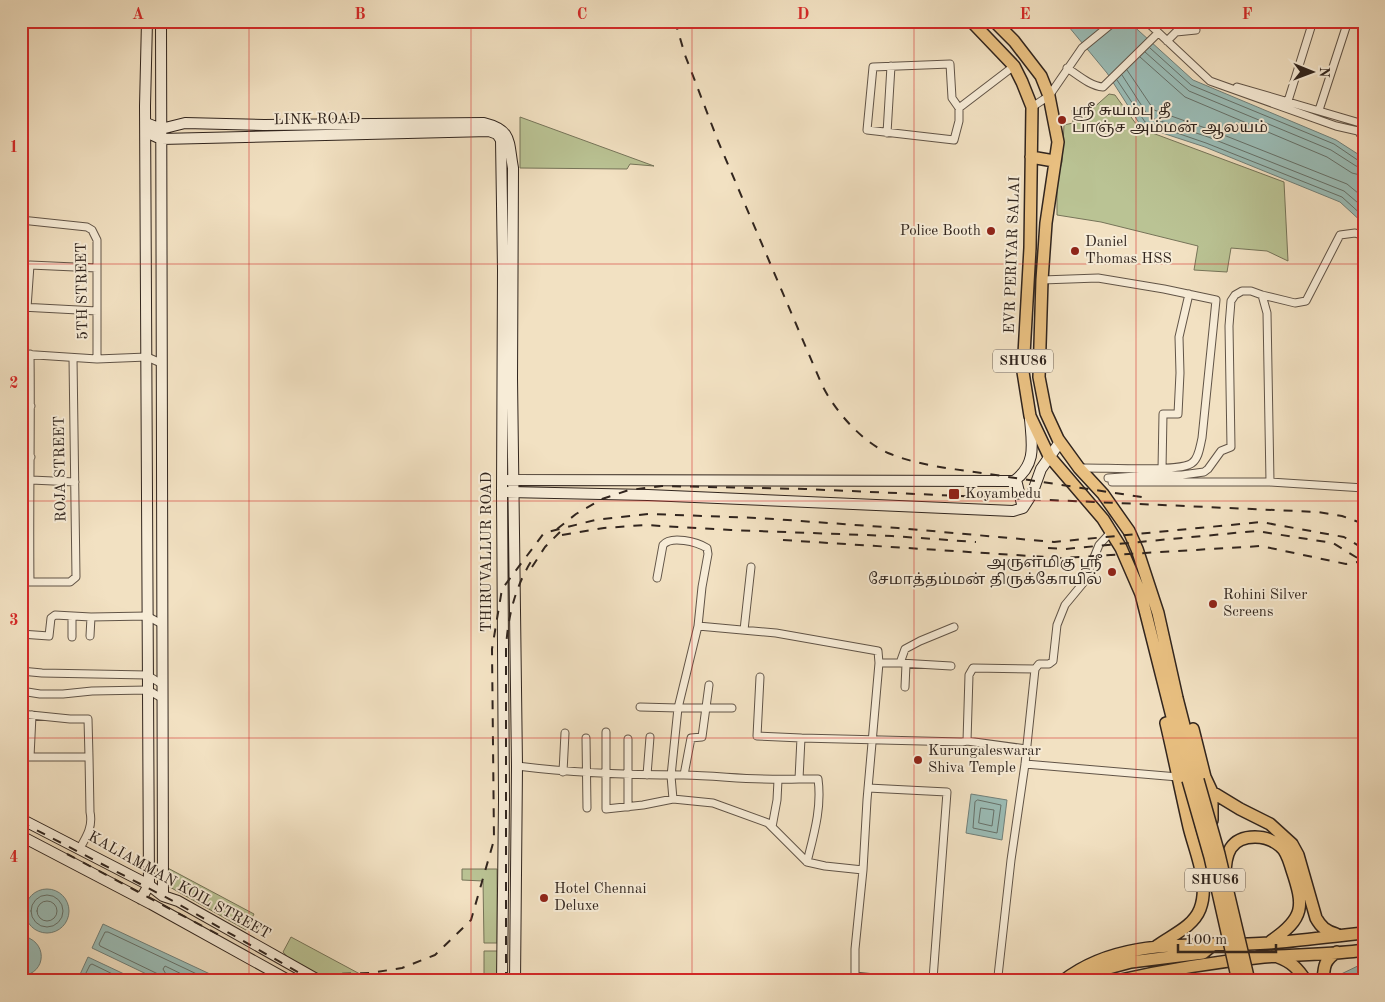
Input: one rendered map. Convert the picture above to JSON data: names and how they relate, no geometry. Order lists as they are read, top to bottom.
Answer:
{
  "streets": {
    "main road": ["EVR PERIYAR SALAI", "SHU86"],
    "street": [
      "LINK ROAD",
      "5TH STREET",
      "ROJA STREET",
      "THIRUVALLUR ROAD",
      "KALIAMMAN KOIL STREET"
    ]
  },
  "crossings": [
    ["LINK ROAD", "THIRUVALLUR ROAD"],
    ["EVR PERIYAR SALAI", "SHU86"]
  ],
  "places": {
    "other": [
      "ஶ்ரீ சுயம்பு தீ பாஞ்ச அம்மன் ஆலயம்",
      "Police Booth",
      "Daniel Thomas HSS",
      "அருள்மிகு ஸ்ரீ சேமாத்தம்மன் திருக்கோயில்",
      "Rohini Silver Screens",
      "Kurungaleswarar Shiva Temple",
      "Hotel Chennai Deluxe"
    ],
    "transit": ["Koyambedu"]
  },
  "scale_bar": "100 m",
  "north": "right",
  "grid": {
    "columns": [
      "A",
      "B",
      "C",
      "D",
      "E",
      "F"
    ],
    "rows": [
      "1",
      "2",
      "3",
      "4"
    ]
  }
}
